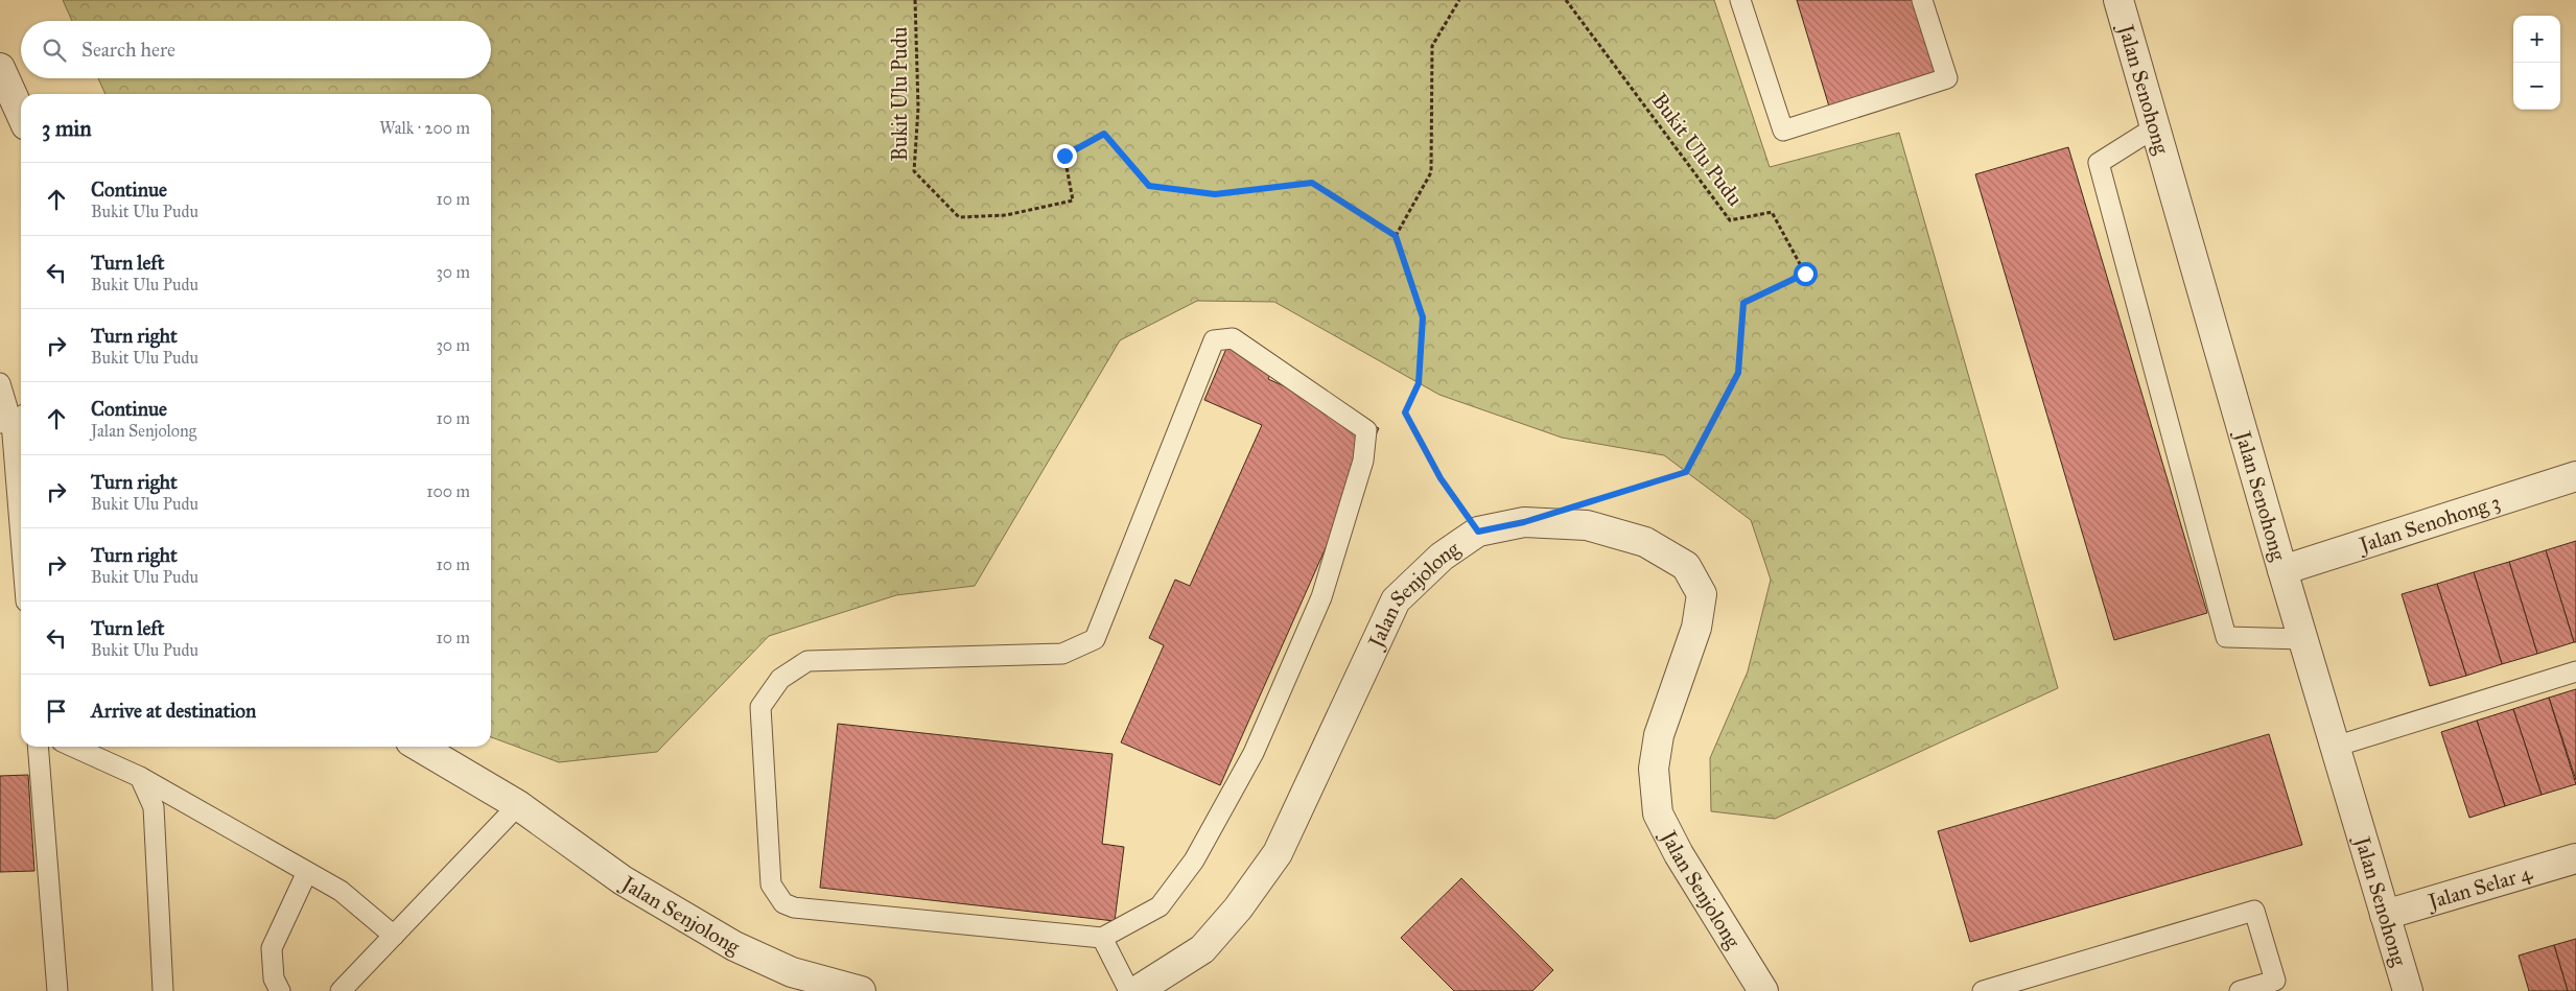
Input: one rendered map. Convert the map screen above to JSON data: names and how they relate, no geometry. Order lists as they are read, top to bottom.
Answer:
{
  "streets": {
    "street": [
      "Jalan Senohong",
      "Jalan Senohong 3",
      "Jalan Senjolong",
      "Jalan Selar 4"
    ],
    "path": ["Bukit Ulu Pudu"]
  },
  "crossings": [
    ["Jalan Senohong", "Jalan Senohong 3"],
    ["Jalan Senohong", "Jalan Selar 4"]
  ],
  "page": {
    "map_buttons": ["+", "−"],
    "search": "Search here",
    "heading": ["3 min", "Walk · 200 m"],
    "list": [
      ["Continue", "Bukit Ulu Pudu", "10 m"],
      ["Turn left", "Bukit Ulu Pudu", "30 m"],
      ["Turn right", "Bukit Ulu Pudu", "30 m"],
      ["Continue", "Jalan Senjolong", "10 m"],
      ["Turn right", "Bukit Ulu Pudu", "100 m"],
      ["Turn right", "Bukit Ulu Pudu", "10 m"],
      ["Turn left", "Bukit Ulu Pudu", "10 m"],
      "Arrive at destination"
    ]
  }
}
